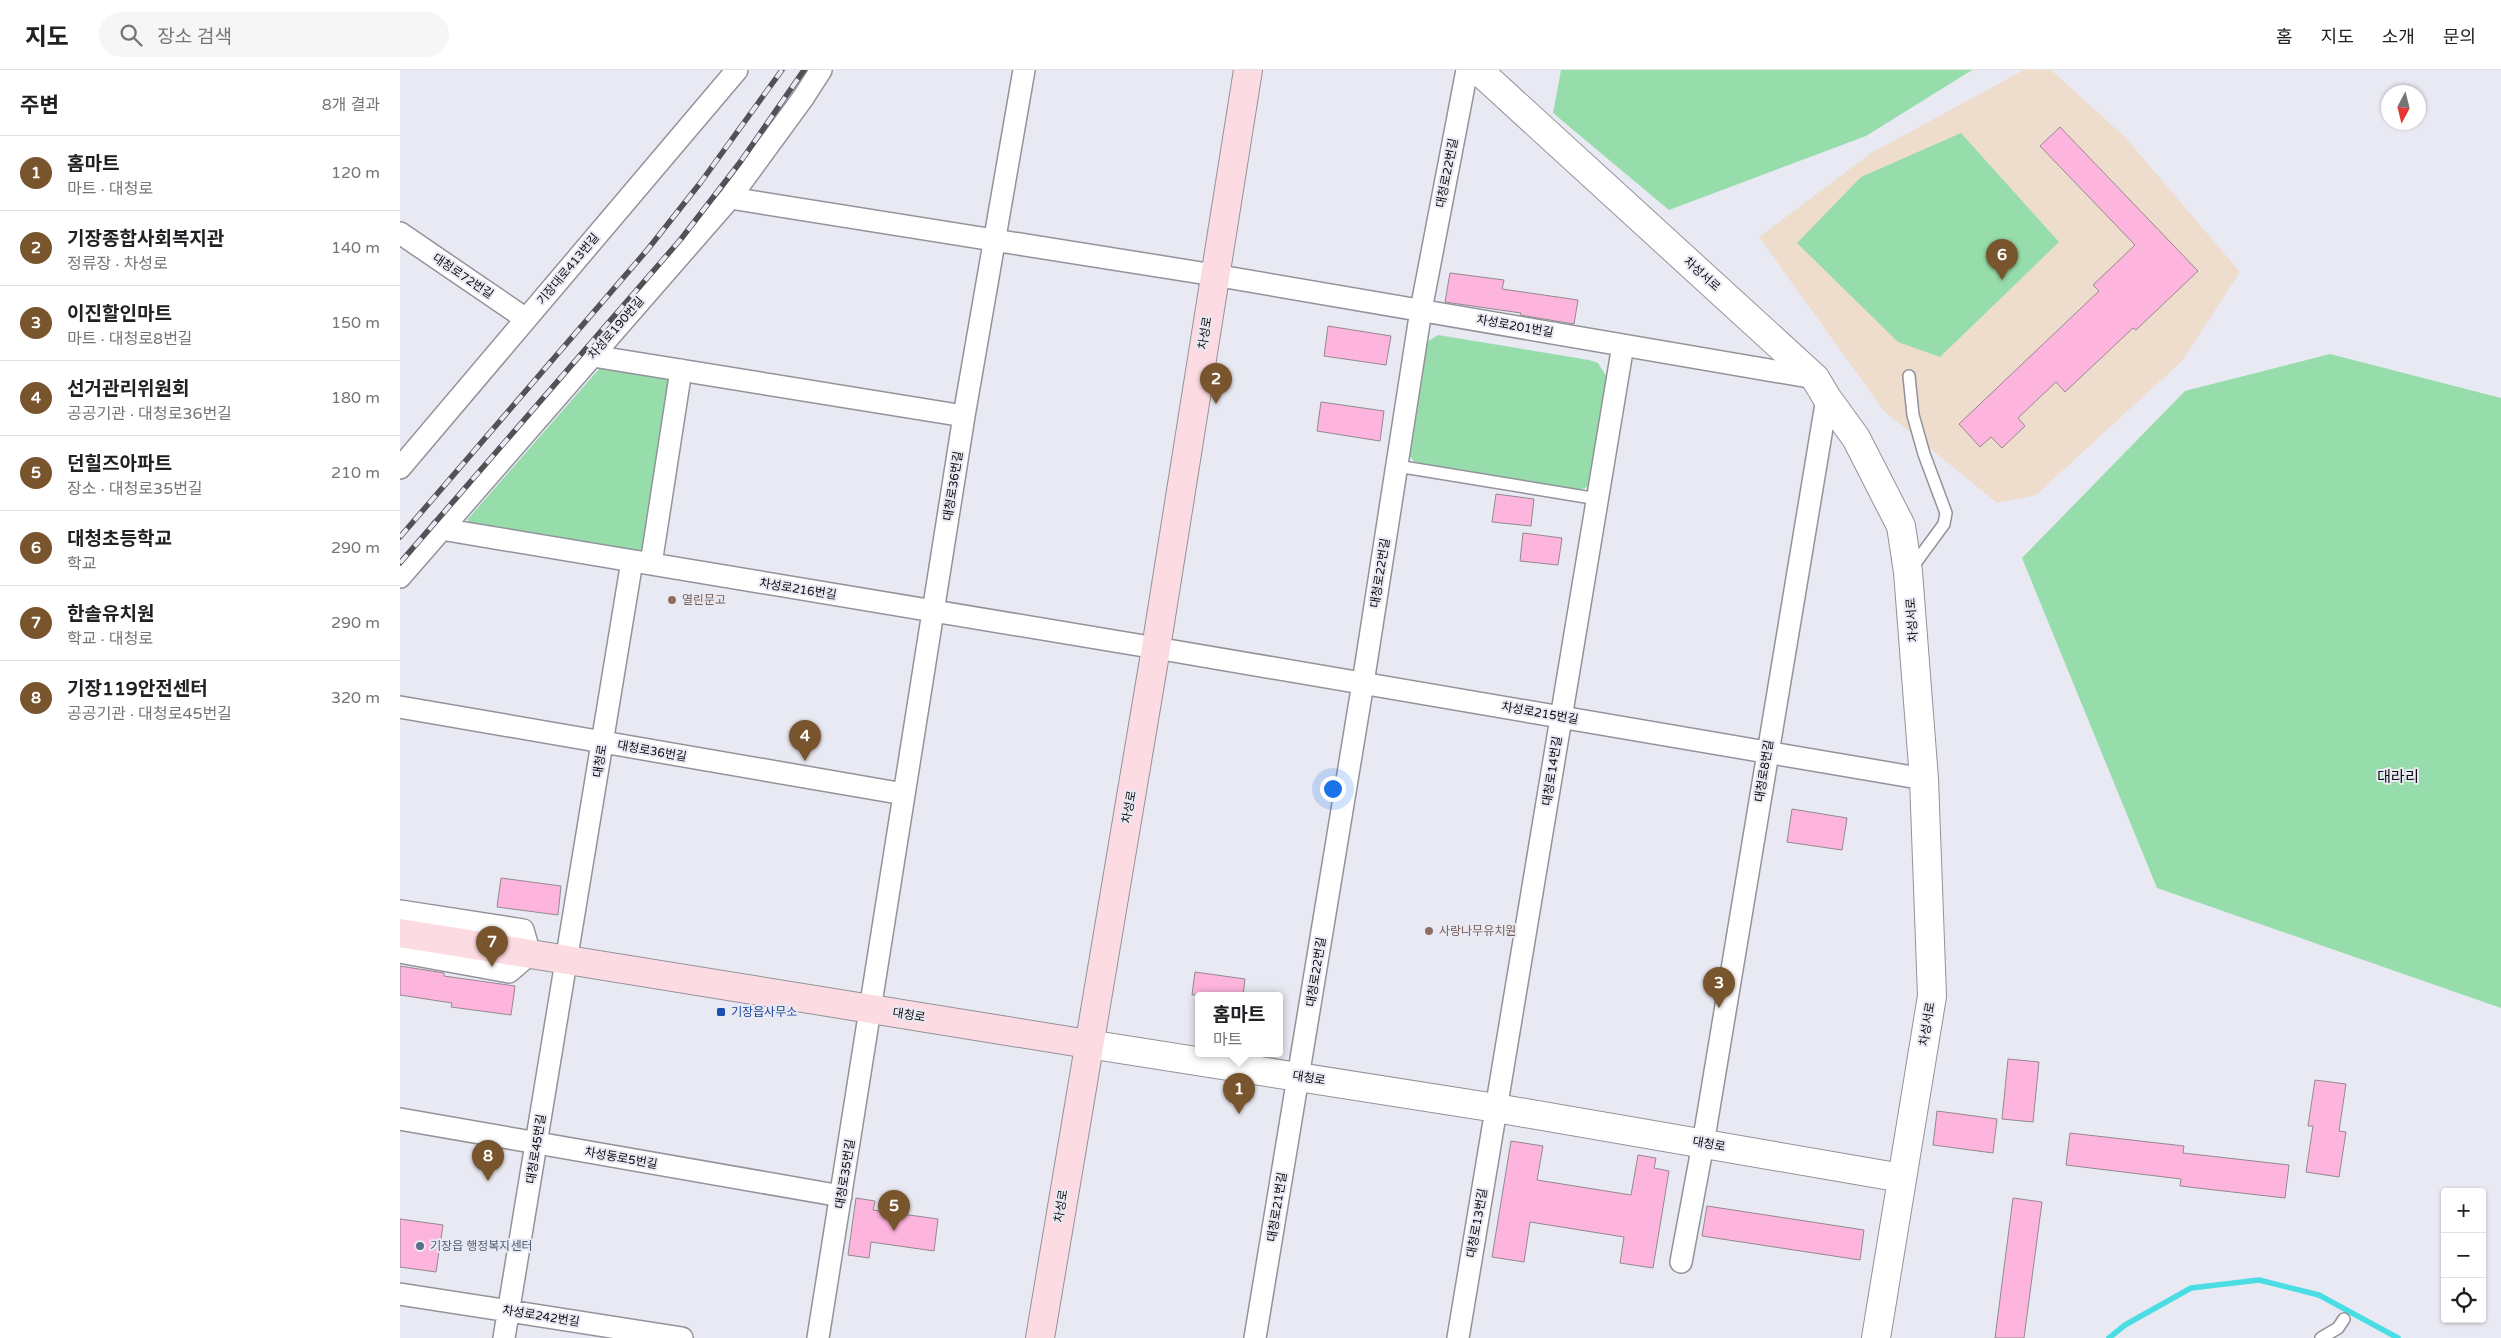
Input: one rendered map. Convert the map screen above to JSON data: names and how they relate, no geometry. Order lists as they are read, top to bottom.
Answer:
{
  "streets": {
    "main road": ["차성로", "대청로"],
    "street": [
      "대청로22번길",
      "기장대로413번길",
      "차성서로",
      "대청로72번길",
      "차성로201번길",
      "차성로190번길",
      "대청로36번길",
      "차성로216번길",
      "차성로215번길",
      "대청로14번길",
      "대청로8번길",
      "대청로45번길",
      "차성동로5번길",
      "대청로35번길",
      "대청로21번길",
      "대청로13번길",
      "차성로242번길"
    ]
  },
  "crossings": [
    ["대청로22번길", "차성로201번길"],
    ["대청로22번길", "차성로215번길"],
    ["대청로22번길", "대청로"],
    ["대청로22번길", "대청로21번길"],
    ["기장대로413번길", "대청로72번길"],
    ["차성서로", "차성로201번길"],
    ["차성서로", "차성로215번길"],
    ["차성서로", "대청로"],
    ["차성서로", "대청로8번길"],
    ["차성로201번길", "차성로"],
    ["차성로201번길", "대청로14번길"],
    ["차성로201번길", "대청로8번길"],
    ["차성로190번길", "차성로216번길"],
    ["차성로", "차성로216번길"],
    ["차성로", "차성로215번길"],
    ["차성로", "대청로"],
    ["대청로36번길", "차성로216번길"],
    ["대청로36번길", "대청로"],
    ["대청로36번길", "대청로35번길"],
    ["차성로216번길", "차성로215번길"],
    ["차성로216번길", "대청로"],
    ["차성로215번길", "대청로14번길"],
    ["차성로215번길", "대청로8번길"],
    ["대청로", "대청로14번길"],
    ["대청로", "대청로8번길"],
    ["대청로", "대청로45번길"],
    ["대청로", "대청로35번길"],
    ["대청로", "대청로21번길"],
    ["대청로", "대청로13번길"],
    ["대청로14번길", "대청로13번길"],
    ["대청로45번길", "차성동로5번길"],
    ["대청로45번길", "차성로242번길"],
    ["차성동로5번길", "대청로35번길"]
  ],
  "districts": ["대라리"],
  "places": {
    "other": ["열린문고", "사랑나무유치원", "기장읍 행정복지센터"],
    "transit": ["기장읍사무소"]
  },
  "north": "bottom",
  "page": {
    "header": "지도",
    "search": "장소 검색",
    "nav": [
      "홈",
      "지도",
      "소개",
      "문의"
    ],
    "heading": ["주변", "8개 결과"],
    "list": [
      {
        "mark": "1",
        "name": "홈마트",
        "note": "마트 · 대청로",
        "value": "120 m"
      },
      {
        "mark": "2",
        "name": "기장종합사회복지관",
        "note": "정류장 · 차성로",
        "value": "140 m"
      },
      {
        "mark": "3",
        "name": "이진할인마트",
        "note": "마트 · 대청로8번길",
        "value": "150 m"
      },
      {
        "mark": "4",
        "name": "선거관리위원회",
        "note": "공공기관 · 대청로36번길",
        "value": "180 m"
      },
      {
        "mark": "5",
        "name": "던힐즈아파트",
        "note": "장소 · 대청로35번길",
        "value": "210 m"
      },
      {
        "mark": "6",
        "name": "대청초등학교",
        "note": "학교",
        "value": "290 m"
      },
      {
        "mark": "7",
        "name": "한솔유치원",
        "note": "학교 · 대청로",
        "value": "290 m"
      },
      {
        "mark": "8",
        "name": "기장119안전센터",
        "note": "공공기관 · 대청로45번길",
        "value": "320 m"
      }
    ],
    "pins": [
      "6",
      "2",
      "4",
      "7",
      "3",
      "1",
      "8",
      "5"
    ],
    "popup": ["홈마트", "마트"],
    "map_buttons": ["+", "−"]
  }
}
